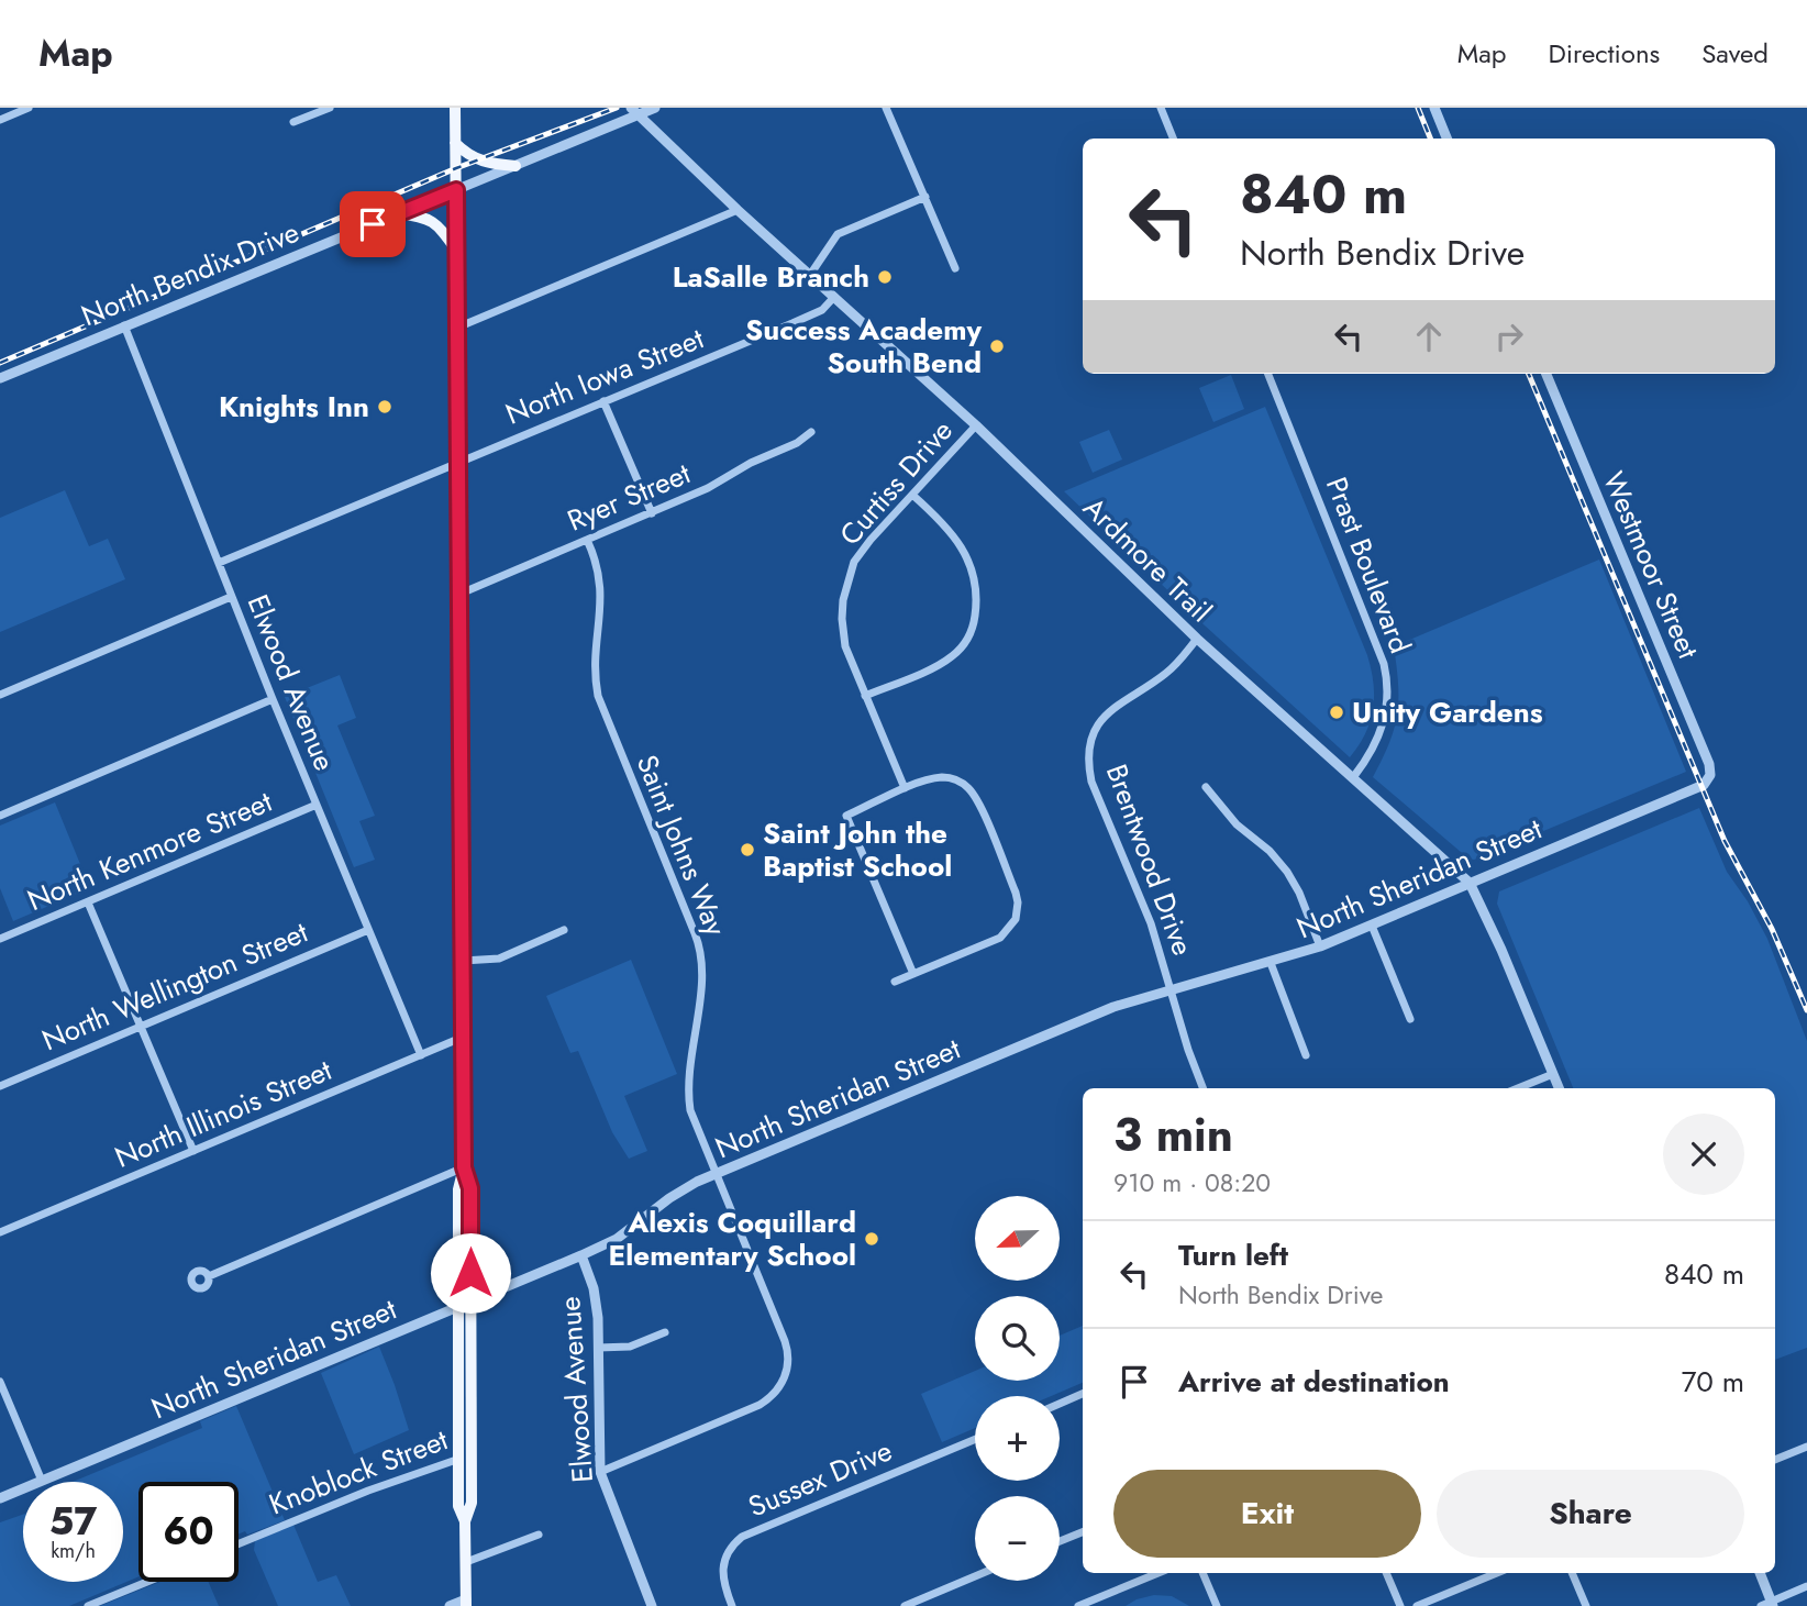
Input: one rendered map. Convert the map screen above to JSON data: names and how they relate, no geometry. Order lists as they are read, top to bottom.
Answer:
{
  "streets": {
    "street": [
      "North Bendix Drive",
      "North Iowa Street",
      "Curtiss Drive",
      "Ryer Street",
      "Ardmore Trail",
      "Prast Boulevard",
      "Westmoor Street",
      "Elwood Avenue",
      "Saint Johns Way",
      "North Kenmore Street",
      "Brentwood Drive",
      "North Sheridan Street",
      "North Wellington Street",
      "North Illinois Street",
      "Knoblock Street",
      "Sussex Drive"
    ]
  },
  "crossings": [
    ["North Bendix Drive", "Ardmore Trail"],
    ["North Bendix Drive", "Elwood Avenue"],
    ["North Iowa Street", "Ardmore Trail"],
    ["North Iowa Street", "Elwood Avenue"],
    ["Curtiss Drive", "Ardmore Trail"],
    ["Ryer Street", "Saint Johns Way"],
    ["Ardmore Trail", "Prast Boulevard"],
    ["Ardmore Trail", "Brentwood Drive"],
    ["Ardmore Trail", "North Sheridan Street"],
    ["Westmoor Street", "North Sheridan Street"],
    ["Elwood Avenue", "Saint Johns Way"],
    ["Elwood Avenue", "North Kenmore Street"],
    ["Elwood Avenue", "North Sheridan Street"],
    ["Elwood Avenue", "North Wellington Street"],
    ["Elwood Avenue", "North Illinois Street"],
    ["Saint Johns Way", "North Sheridan Street"],
    ["Brentwood Drive", "North Sheridan Street"]
  ],
  "places": [
    "LaSalle Branch",
    "Success Academy South Bend",
    "Knights Inn",
    "Unity Gardens",
    "Saint John the Baptist School",
    "Alexis Coquillard Elementary School"
  ],
  "north": "left",
  "page": {
    "header": "Map",
    "nav": ["Map", "Directions", "Saved"],
    "turn": ["840 m", "North Bendix Drive"],
    "heading": ["3 min", "910 m · 08:20"],
    "map_buttons": ["+", "−"],
    "list": [
      {
        "name": "Turn left",
        "note": "North Bendix Drive",
        "value": "840 m"
      },
      {
        "name": "Arrive at destination",
        "value": "70 m"
      }
    ],
    "buttons": ["Exit", "Share"],
    "speed": "57 km/h",
    "limit": "60"
  }
}
